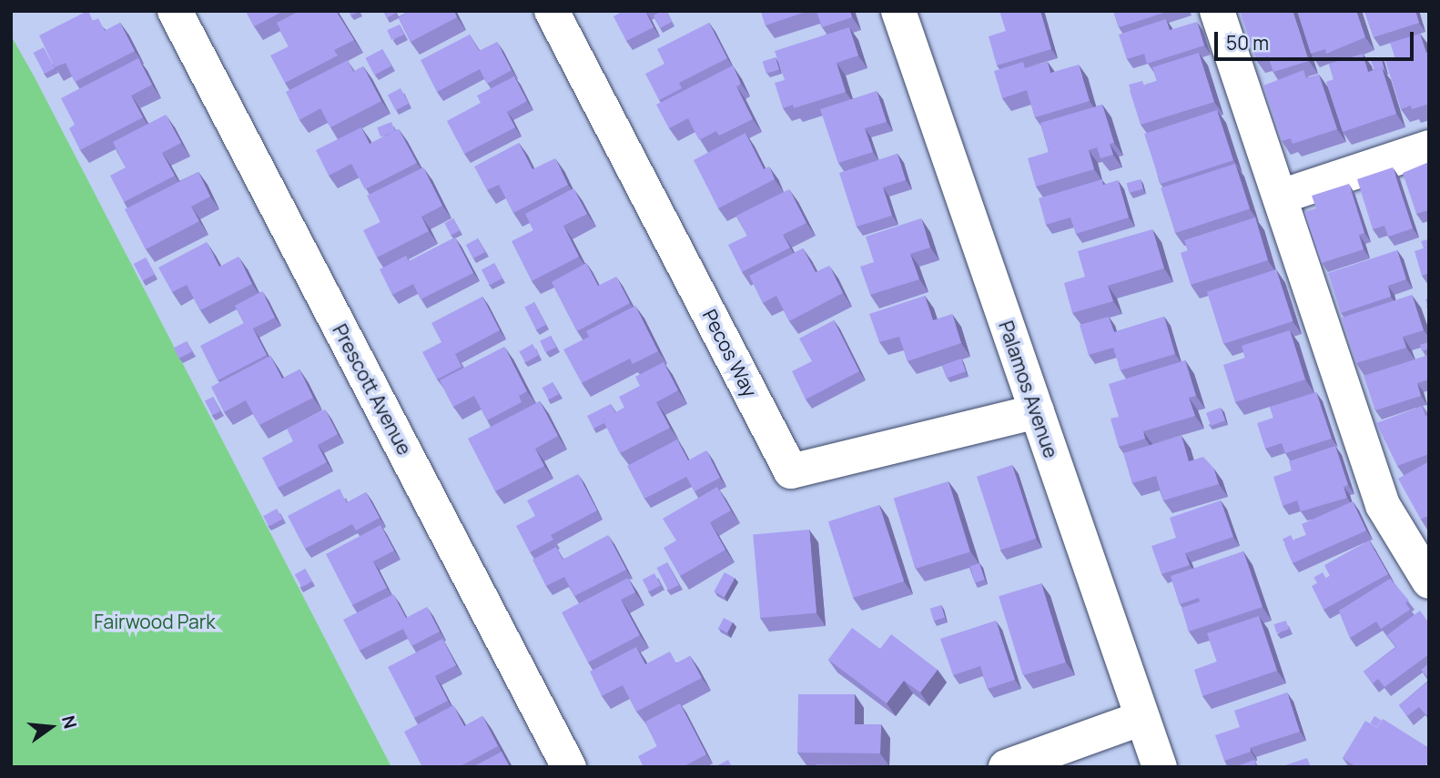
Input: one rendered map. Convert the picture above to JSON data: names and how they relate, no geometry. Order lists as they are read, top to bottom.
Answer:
{
  "streets": {
    "street": ["Pecos Way", "Prescott Avenue", "Palamos Avenue"]
  },
  "crossings": [
    ["Pecos Way", "Palamos Avenue"]
  ],
  "parks": ["Fairwood Park"],
  "scale_bar": "50 m",
  "north": "right"
}
